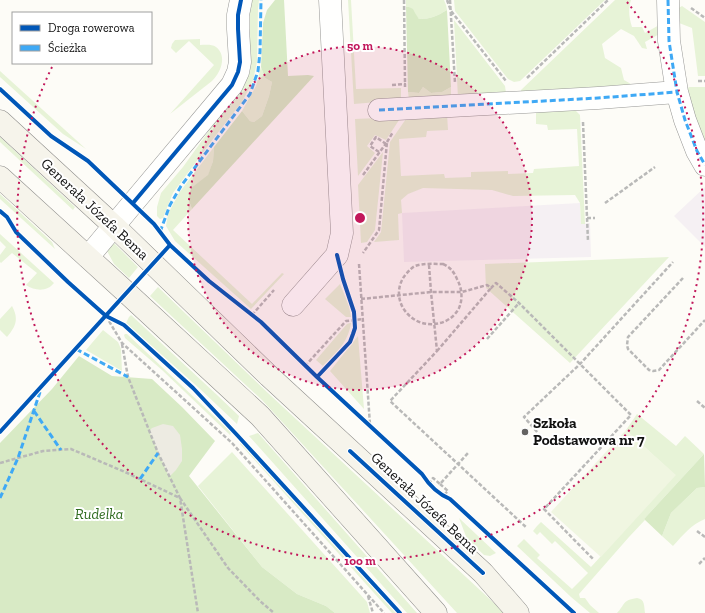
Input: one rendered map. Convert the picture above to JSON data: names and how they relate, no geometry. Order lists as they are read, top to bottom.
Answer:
{
  "streets": {
    "main road": ["Generała Józefa Bema"]
  },
  "parks": ["Rudelka"],
  "places": ["Szkoła Podstawowa nr 7"],
  "legend": ["Droga rowerowa", "Ścieżka"],
  "rings": ["50 m", "100 m"]
}
